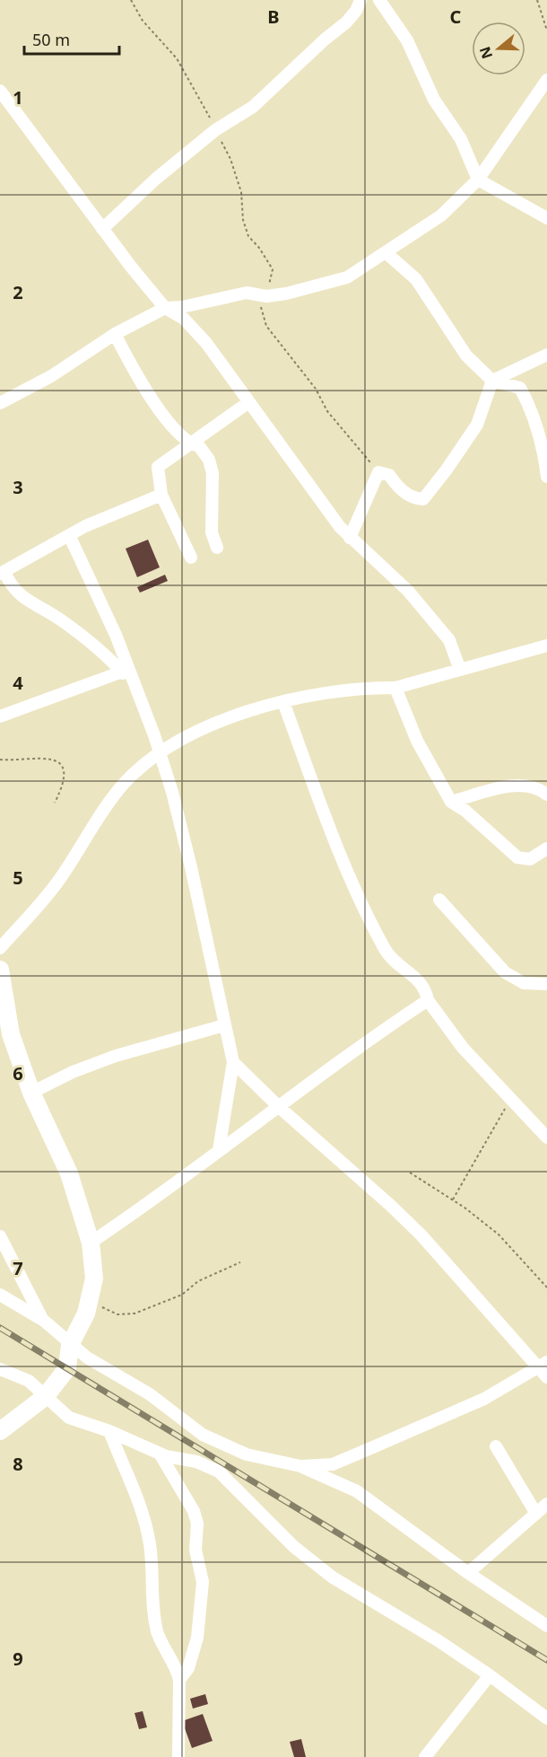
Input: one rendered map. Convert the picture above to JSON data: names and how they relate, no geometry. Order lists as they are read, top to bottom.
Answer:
{
  "scale_bar": "50 m",
  "north": "left",
  "grid": {
    "columns": ["B", "C"],
    "rows": [
      "1",
      "2",
      "3",
      "4",
      "5",
      "6",
      "7",
      "8",
      "9"
    ]
  }
}
